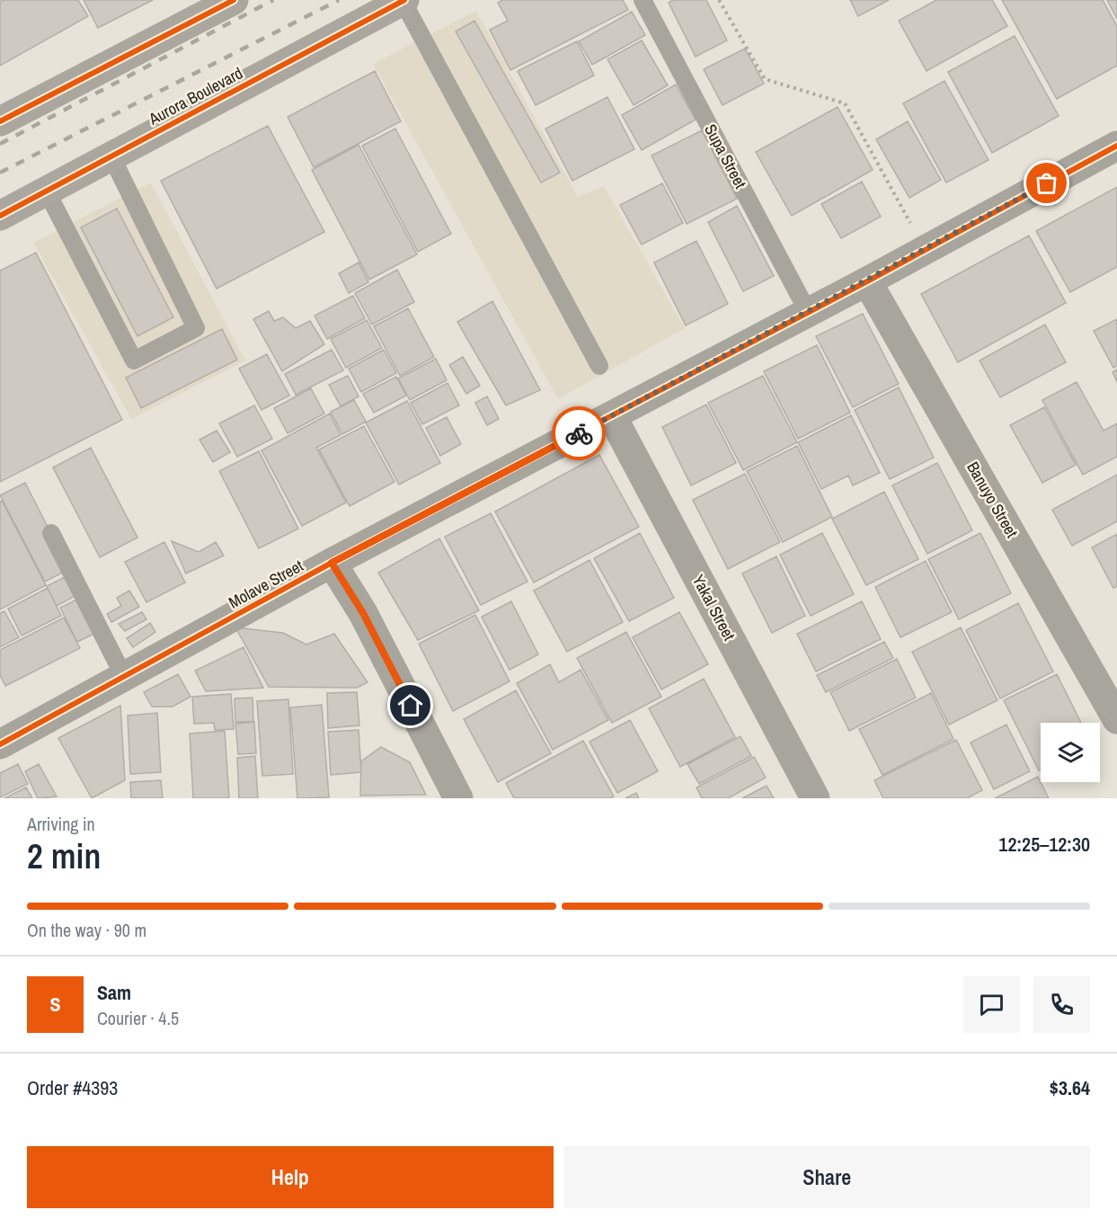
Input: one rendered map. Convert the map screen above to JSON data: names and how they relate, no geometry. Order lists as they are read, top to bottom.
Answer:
{
  "streets": {
    "main road": ["Aurora Boulevard"],
    "street": ["Banuyo Street", "Molave Street", "Yakal Street"],
    "lane": ["Supa Street"]
  },
  "crossings": [
    ["Supa Street", "Molave Street"],
    ["Banuyo Street", "Molave Street"],
    ["Molave Street", "Yakal Street"]
  ],
  "page": {
    "heading": ["2 min", "Arriving in", "12:25–12:30"],
    "panel": [
      "Sam",
      "Courier · 4.5",
      "Order #4393",
      "$3.64"
    ],
    "bar": "On the way · 90 m",
    "round": "S",
    "buttons": ["Help", "Share"]
  }
}
